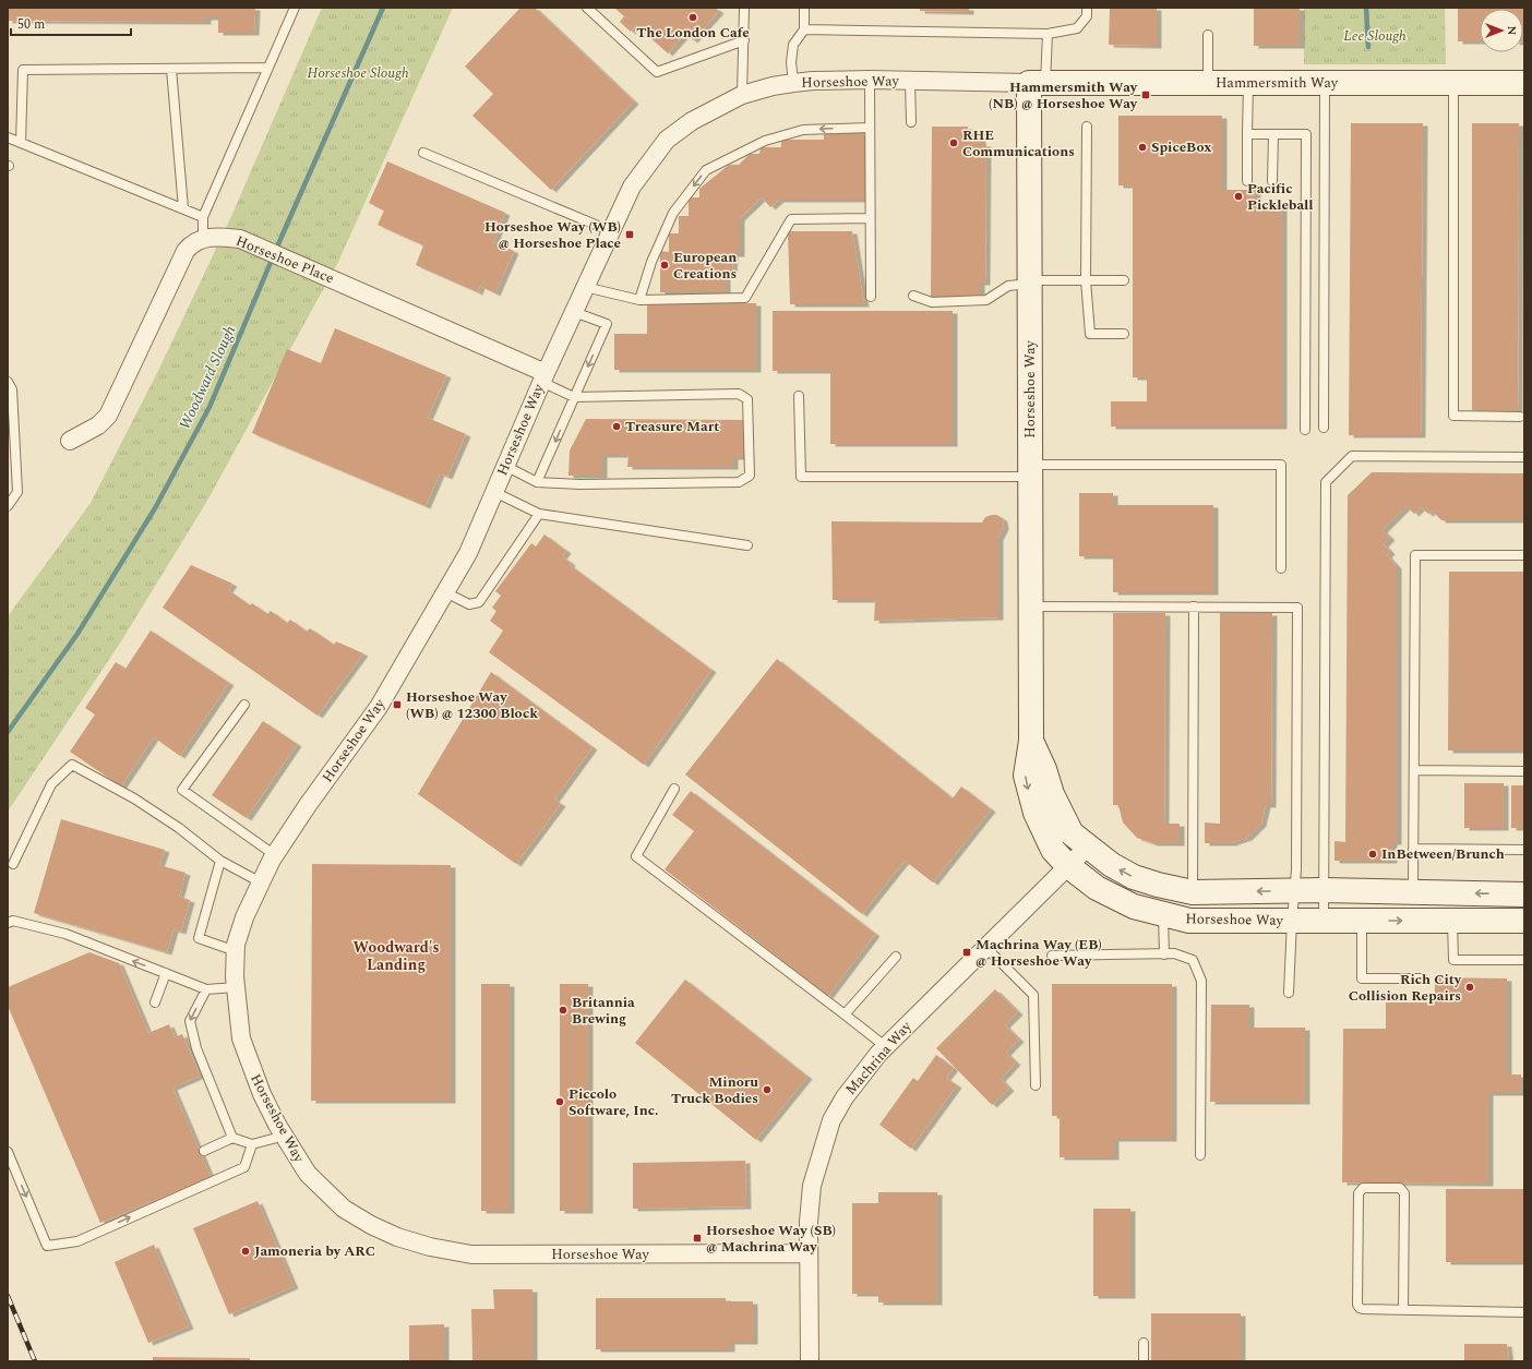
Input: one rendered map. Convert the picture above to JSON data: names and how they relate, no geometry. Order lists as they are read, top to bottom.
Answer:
{
  "streets": {
    "street": [
      "Horseshoe Way",
      "Hammersmith Way",
      "Horseshoe Place",
      "Machrina Way"
    ]
  },
  "crossings": [
    ["Horseshoe Way", "Hammersmith Way"],
    ["Horseshoe Way", "Horseshoe Place"],
    ["Horseshoe Way", "Machrina Way"]
  ],
  "districts": ["Woodward's Landing"],
  "water": ["Woodward Slough"],
  "parks": ["Lee Slough", "Horseshoe Slough"],
  "places": {
    "other": [
      "The London Cafe",
      "RHE Communications",
      "SpiceBox",
      "Pacific Pickleball",
      "European Creations",
      "Treasure Mart",
      "InBetween/Brunch",
      "Rich City Collision Repairs",
      "Britannia Brewing",
      "Minoru Truck Bodies",
      "Piccolo Software, Inc.",
      "Jamoneria by ARC"
    ],
    "transit": [
      "Hammersmith Way (NB) @ Horseshoe Way",
      "Horseshoe Way (WB) @ Horseshoe Place",
      "Horseshoe Way (WB) @ 12300 Block",
      "Machrina Way (EB) @ Horseshoe Way",
      "Horseshoe Way (SB) @ Machrina Way"
    ]
  },
  "scale_bar": "50 m",
  "north": "right"
}
